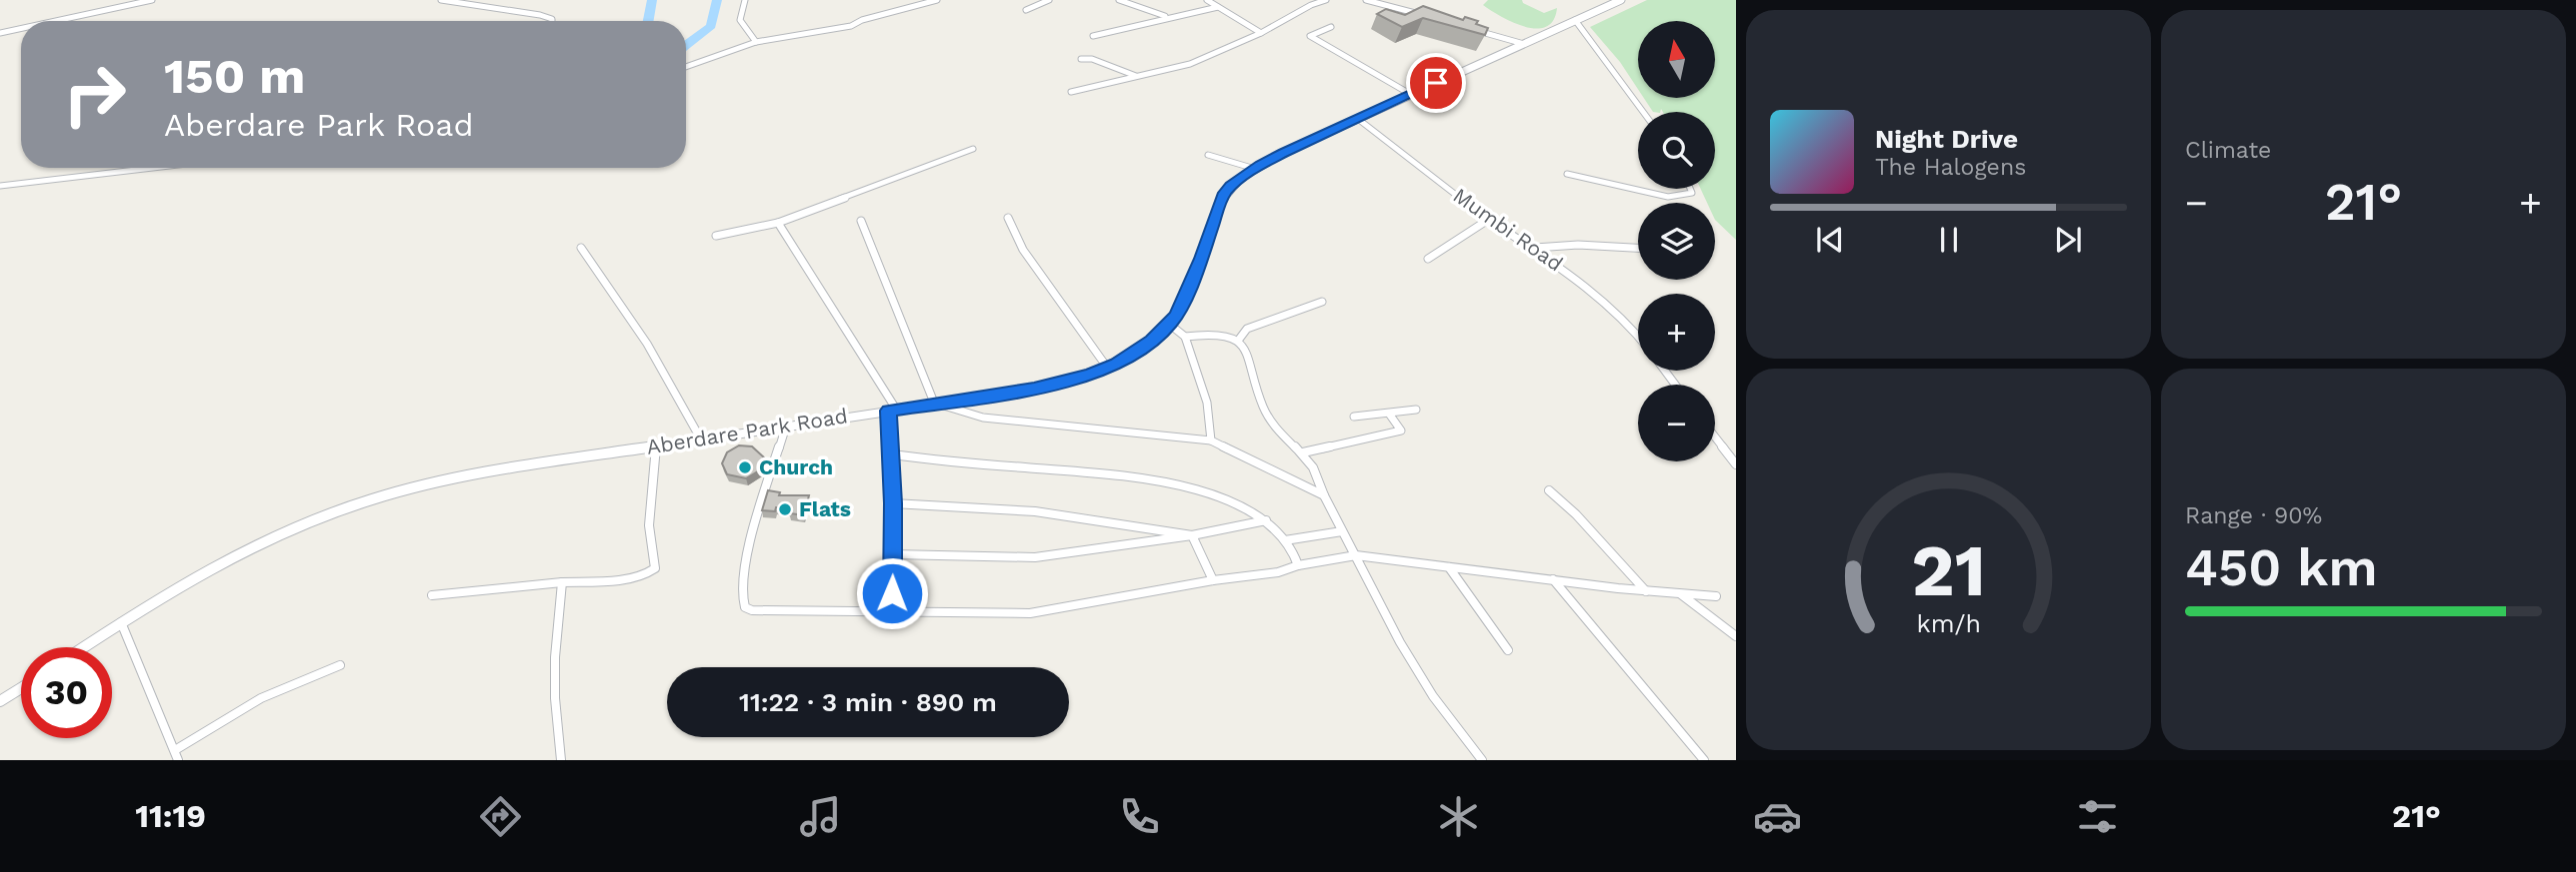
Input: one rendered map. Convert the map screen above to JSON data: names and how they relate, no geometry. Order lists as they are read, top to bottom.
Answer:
{
  "streets": {
    "street": ["Mumbi Road", "Aberdare Park Road"]
  },
  "crossings": [
    ["Mumbi Road", "Aberdare Park Road"]
  ],
  "places": ["Church", "Flats"],
  "north": "top",
  "page": {
    "tile": [
      "Climate",
      ["Range · 90%", "450 km"]
    ],
    "map_buttons": ["+", "−"],
    "turn": ["150 m", "Aberdare Park Road"],
    "song": ["Night Drive", "The Halogens"],
    "heat": ["−", "21°", "+"],
    "limit": "30",
    "trip": "11:22 · 3 min · 890 m",
    "tabs": ["11:19", "21°"],
    "gauge": ["21", "km/h"]
  }
}
